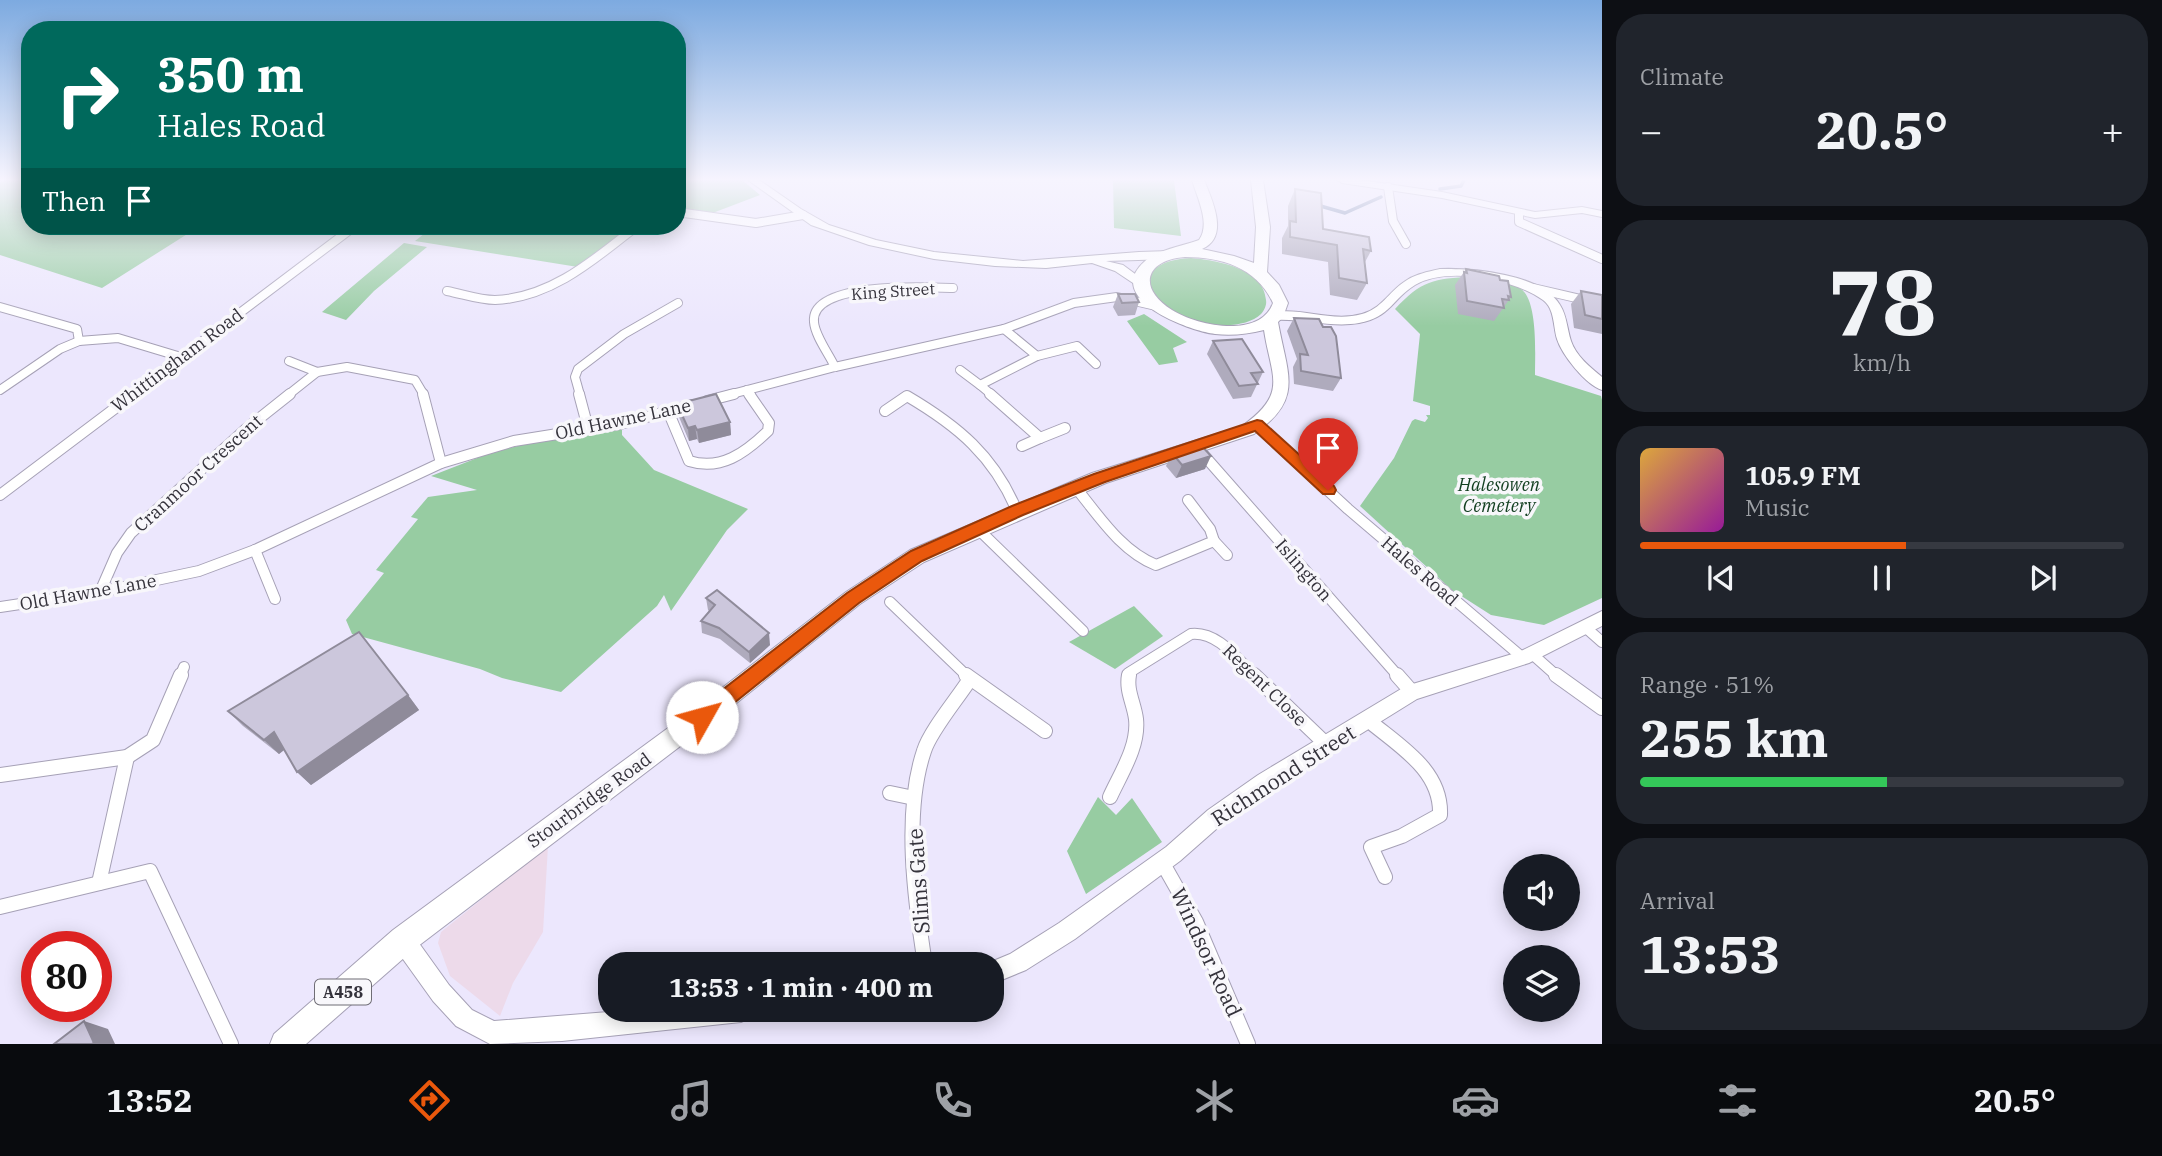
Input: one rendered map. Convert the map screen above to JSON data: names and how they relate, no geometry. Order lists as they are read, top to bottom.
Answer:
{
  "streets": {
    "highway": ["Stourbridge Road", "A458"],
    "street": [
      "King Street",
      "Whittingham Road",
      "Old Hawne Lane",
      "Cranmoor Crescent",
      "Islington",
      "Hales Road",
      "Regent Close",
      "Richmond Street",
      "Slims Gate",
      "Windsor Road"
    ]
  },
  "crossings": [
    ["King Street", "Old Hawne Lane"],
    ["Old Hawne Lane", "Cranmoor Crescent"],
    ["Islington", "Richmond Street"],
    ["Islington", "Stourbridge Road"],
    ["Hales Road", "Richmond Street"],
    ["Hales Road", "Stourbridge Road"],
    ["Regent Close", "Richmond Street"],
    ["Richmond Street", "Windsor Road"]
  ],
  "parks": ["Halesowen Cemetery"],
  "page": {
    "tile": [
      "Climate",
      ["78", "km/h"],
      ["Range · 51%", "255 km"],
      ["Arrival", "13:53"]
    ],
    "turn": ["350 m", "Hales Road"],
    "heat": ["−", "20.5°", "+"],
    "then": "Then",
    "song": ["105.9 FM", "Music"],
    "limit": "80",
    "trip": "13:53 · 1 min · 400 m",
    "tabs": ["13:52", "20.5°"]
  }
}
